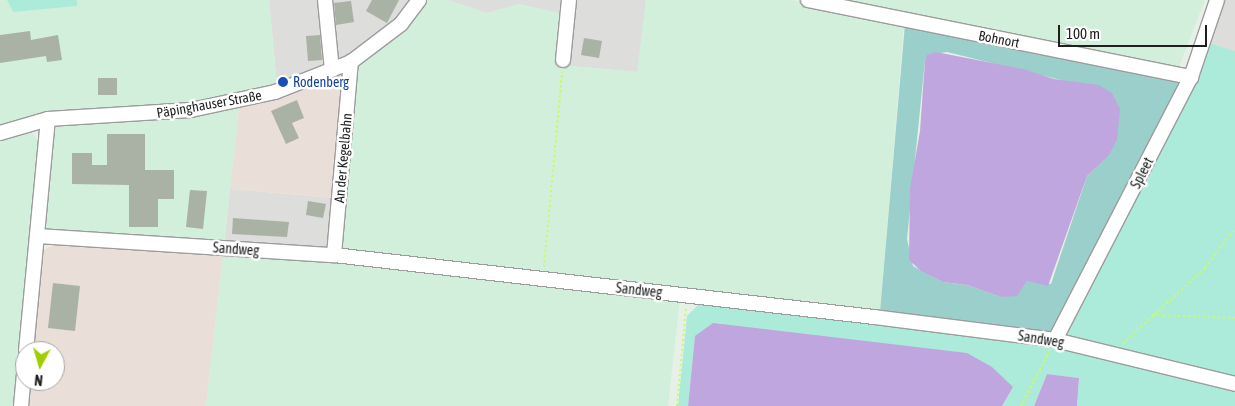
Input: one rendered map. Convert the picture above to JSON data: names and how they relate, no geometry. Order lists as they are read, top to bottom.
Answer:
{
  "streets": {
    "street": [
      "Bohnort",
      "Päpinghauser Straße",
      "An der Kegelbahn",
      "Spleet",
      "Sandweg"
    ]
  },
  "crossings": [
    ["Bohnort", "Spleet"],
    ["Päpinghauser Straße", "An der Kegelbahn"],
    ["An der Kegelbahn", "Sandweg"],
    ["Spleet", "Sandweg"]
  ],
  "places": ["Rodenberg"],
  "scale_bar": "100 m",
  "north": "bottom"
}
